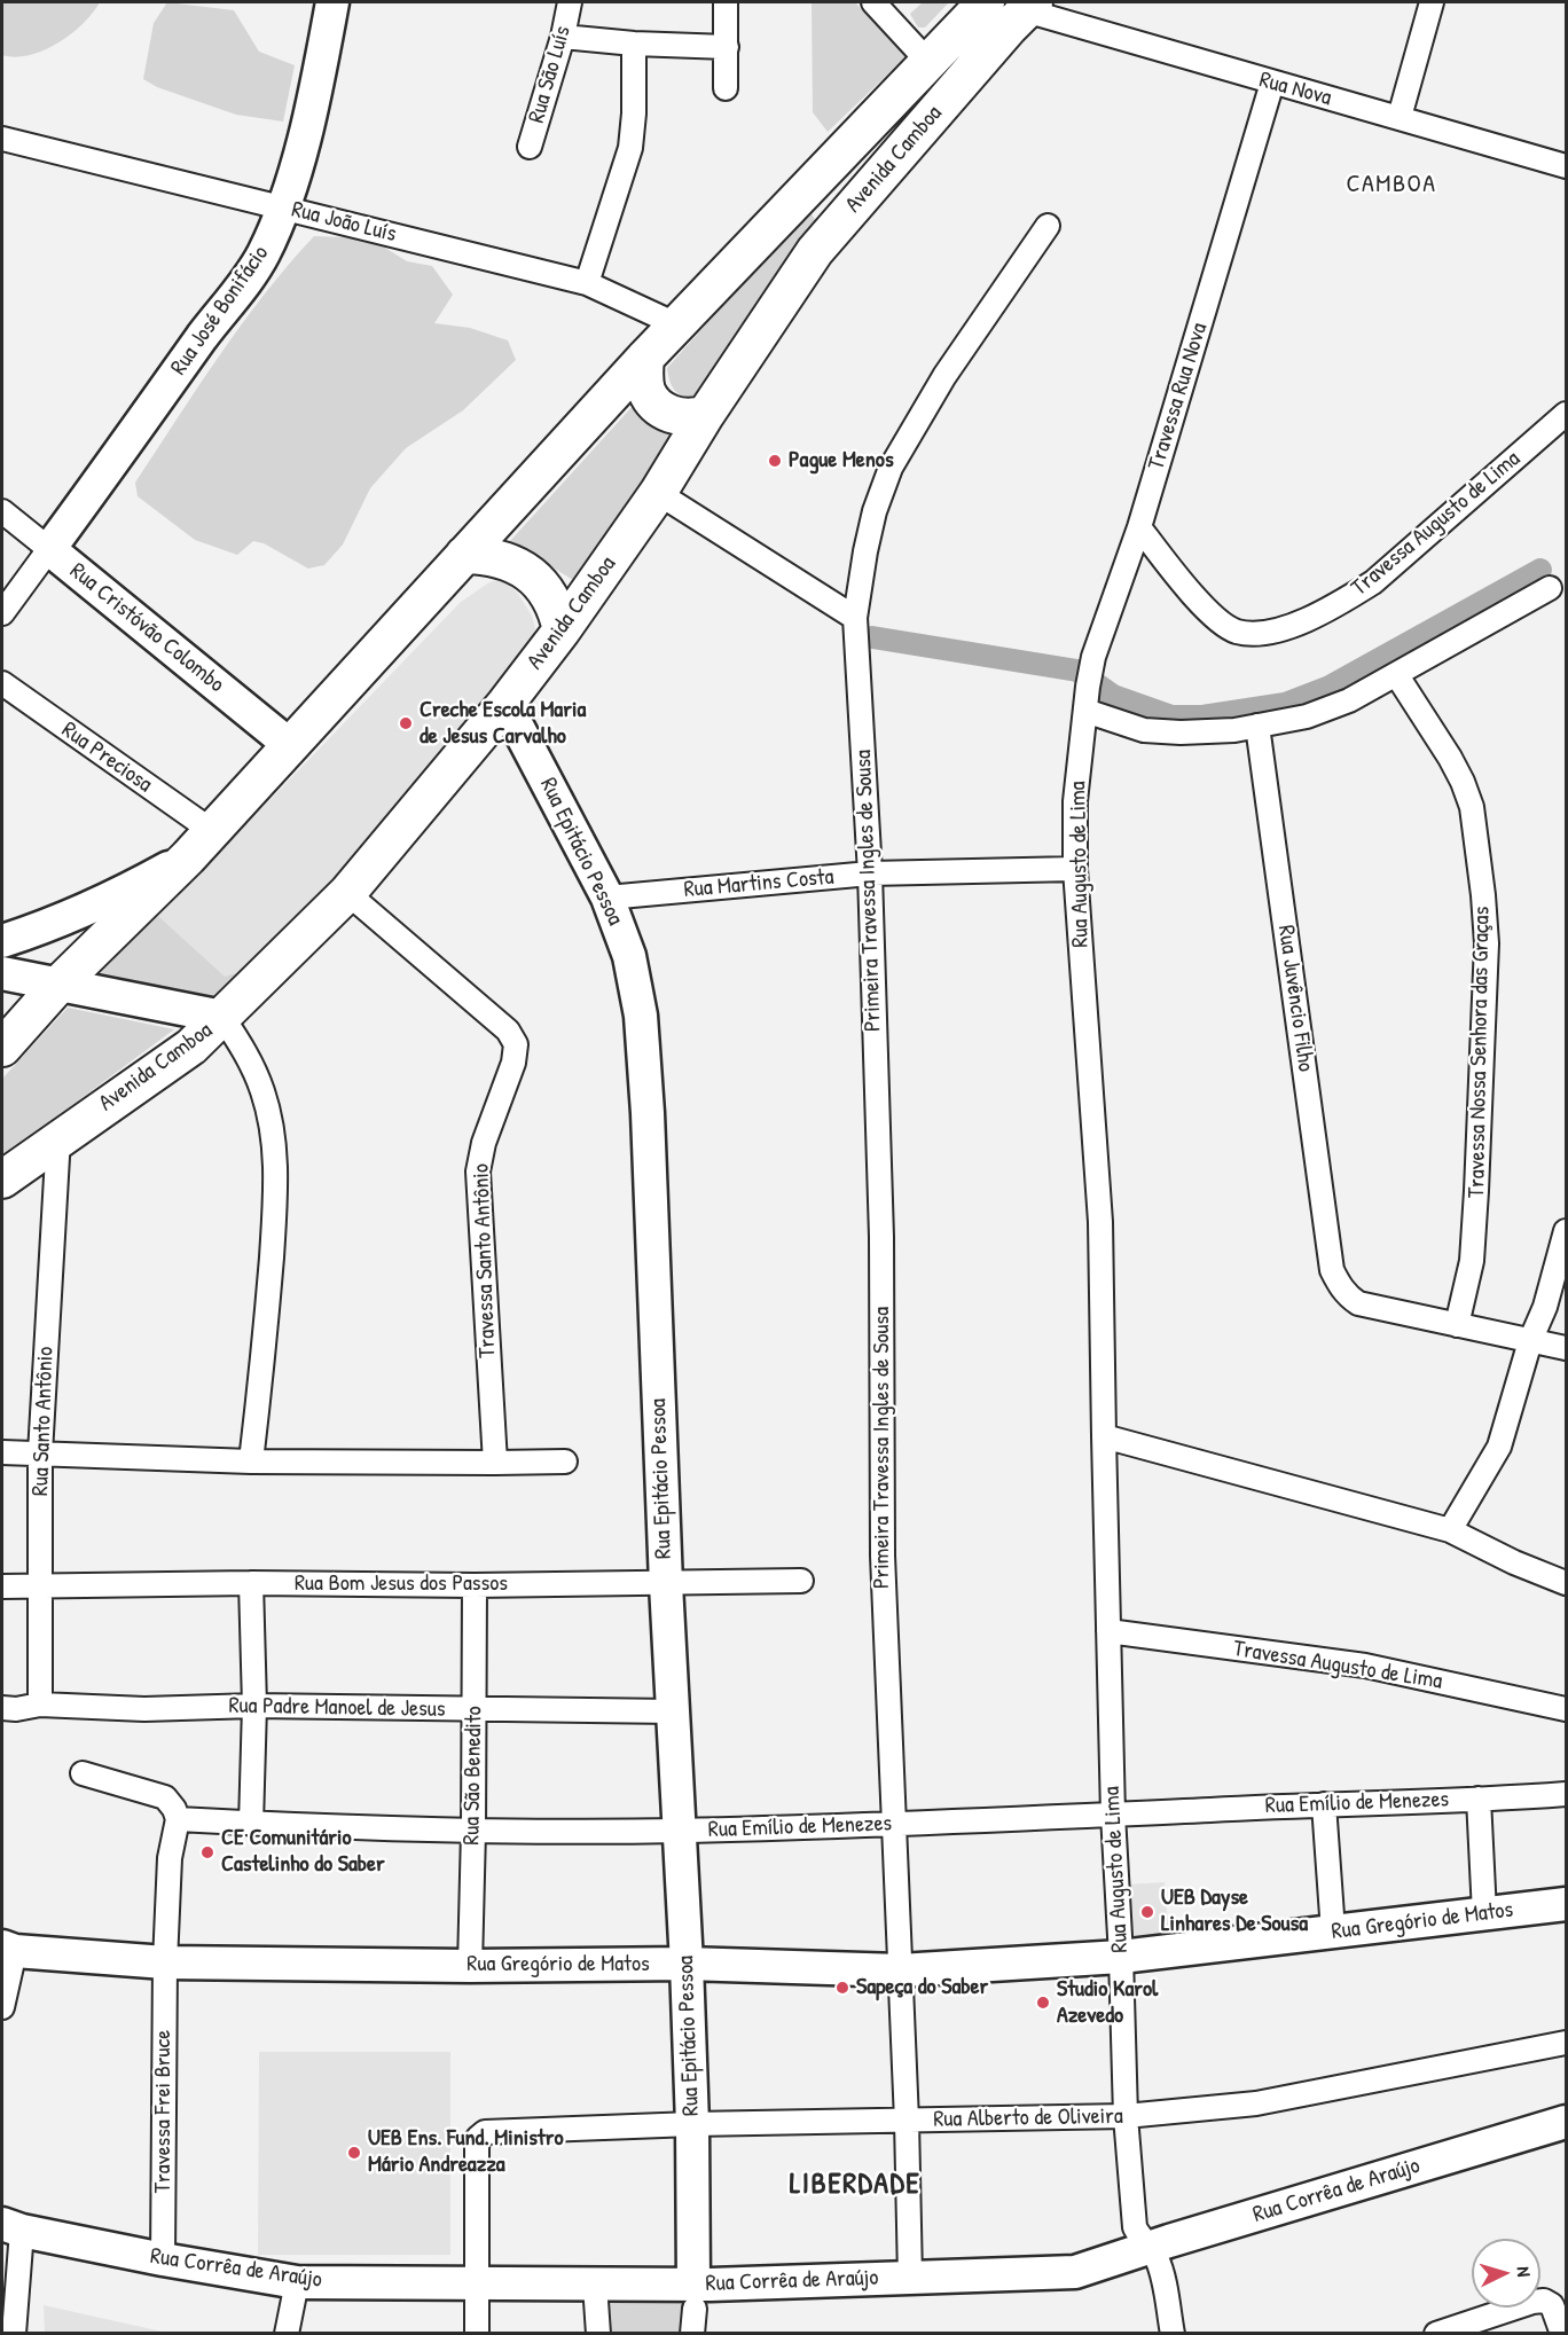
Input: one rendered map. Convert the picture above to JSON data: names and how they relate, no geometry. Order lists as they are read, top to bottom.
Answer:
{
  "streets": {
    "main road": ["Avenida Camboa"],
    "street": [
      "Rua São Luís",
      "Rua Nova",
      "Rua João Luís",
      "Rua José Bonifácio",
      "Travessa Rua Nova",
      "Travessa Augusto de Lima",
      "Rua Cristóvão Colombo",
      "Rua Preciosa",
      "Rua Epitácio Pessoa",
      "Rua Augusto de Lima",
      "Rua Martins Costa",
      "Primeira Travessa Ingles de Sousa",
      "Rua Juvêncio Filho",
      "Travessa Nossa Senhora das Graças",
      "Travessa Santo Antônio",
      "Rua Santo Antônio",
      "Rua Bom Jesus dos Passos",
      "Rua Padre Manoel de Jesus",
      "Rua São Benedito",
      "Rua Emílio de Menezes",
      "Rua Gregório de Matos",
      "Travessa Frei Bruce",
      "Rua Alberto de Oliveira",
      "Rua Corrêa de Araújo"
    ]
  },
  "crossings": [
    ["Rua Nova", "Avenida Camboa"],
    ["Rua Nova", "Travessa Rua Nova"],
    ["Avenida Camboa", "Rua João Luís"],
    ["Avenida Camboa", "Rua Cristóvão Colombo"],
    ["Avenida Camboa", "Rua Preciosa"],
    ["Avenida Camboa", "Rua Epitácio Pessoa"],
    ["Avenida Camboa", "Travessa Santo Antônio"],
    ["Avenida Camboa", "Rua Santo Antônio"],
    ["Rua João Luís", "Rua José Bonifácio"],
    ["Rua José Bonifácio", "Rua Cristóvão Colombo"],
    ["Travessa Rua Nova", "Travessa Augusto de Lima"],
    ["Travessa Rua Nova", "Rua Augusto de Lima"],
    ["Travessa Augusto de Lima", "Rua Augusto de Lima"],
    ["Rua Epitácio Pessoa", "Rua Martins Costa"],
    ["Rua Epitácio Pessoa", "Rua Bom Jesus dos Passos"],
    ["Rua Epitácio Pessoa", "Rua Padre Manoel de Jesus"],
    ["Rua Epitácio Pessoa", "Rua Emílio de Menezes"],
    ["Rua Epitácio Pessoa", "Rua Gregório de Matos"],
    ["Rua Epitácio Pessoa", "Rua Alberto de Oliveira"],
    ["Rua Epitácio Pessoa", "Rua Corrêa de Araújo"],
    ["Rua Augusto de Lima", "Rua Martins Costa"],
    ["Rua Augusto de Lima", "Rua Emílio de Menezes"],
    ["Rua Augusto de Lima", "Rua Gregório de Matos"],
    ["Rua Augusto de Lima", "Rua Alberto de Oliveira"],
    ["Rua Augusto de Lima", "Rua Corrêa de Araújo"],
    ["Rua Martins Costa", "Primeira Travessa Ingles de Sousa"],
    ["Primeira Travessa Ingles de Sousa", "Rua Emílio de Menezes"],
    ["Primeira Travessa Ingles de Sousa", "Rua Gregório de Matos"],
    ["Primeira Travessa Ingles de Sousa", "Rua Alberto de Oliveira"],
    ["Primeira Travessa Ingles de Sousa", "Rua Corrêa de Araújo"],
    ["Rua Juvêncio Filho", "Travessa Nossa Senhora das Graças"],
    ["Rua Santo Antônio", "Rua Bom Jesus dos Passos"],
    ["Rua Santo Antônio", "Rua Padre Manoel de Jesus"],
    ["Rua Bom Jesus dos Passos", "Rua São Benedito"],
    ["Rua Padre Manoel de Jesus", "Rua São Benedito"],
    ["Rua São Benedito", "Rua Emílio de Menezes"],
    ["Rua São Benedito", "Rua Gregório de Matos"],
    ["Rua Gregório de Matos", "Travessa Frei Bruce"],
    ["Travessa Frei Bruce", "Rua Corrêa de Araújo"],
    ["Rua Alberto de Oliveira", "Rua Corrêa de Araújo"]
  ],
  "districts": ["CAMBOA", "LIBERDADE"],
  "places": [
    "Pague Menos",
    "Creche Escola Maria de Jesus Carvalho",
    "CE Comunitário Castelinho do Saber",
    "UEB Dayse Linhares De Sousa",
    "Sapeça do Saber",
    "Studio Karol Azevedo",
    "UEB Ens. Fund. Ministro Mário Andreazza"
  ],
  "north": "right"
}
